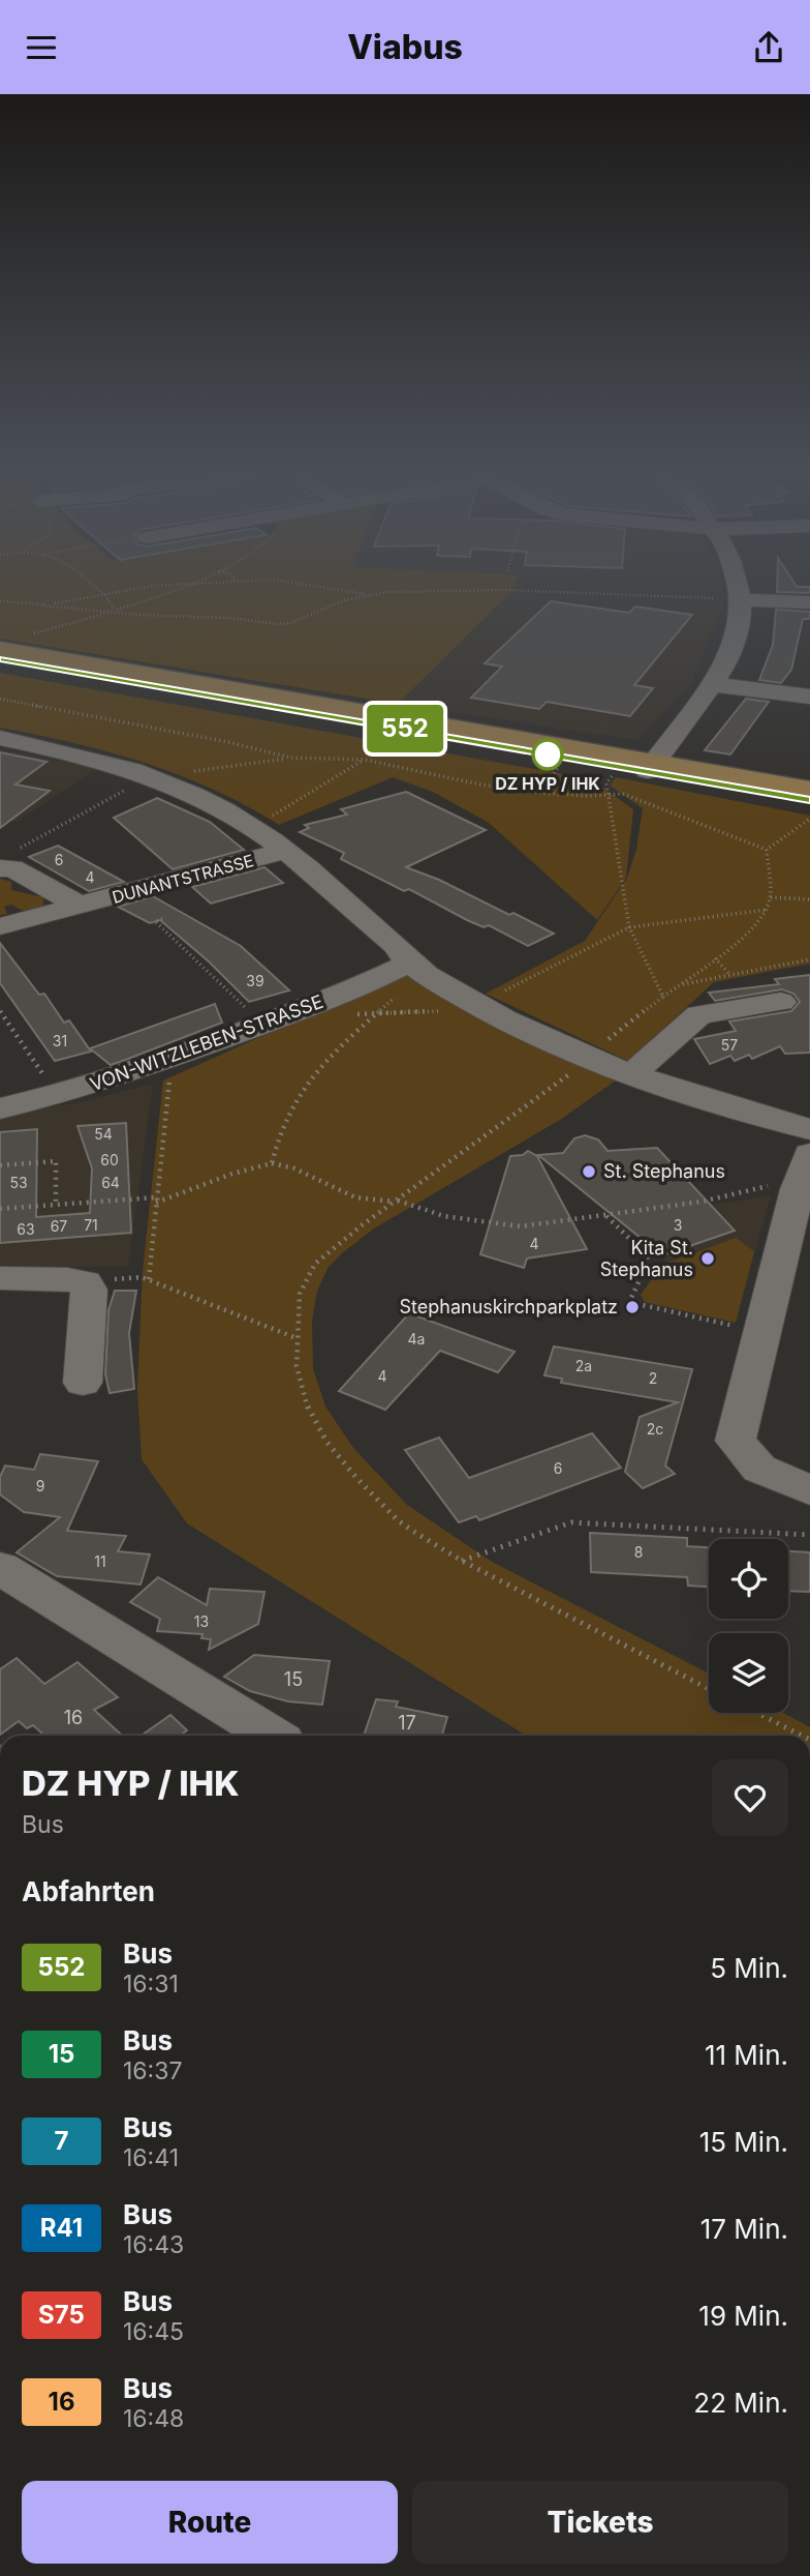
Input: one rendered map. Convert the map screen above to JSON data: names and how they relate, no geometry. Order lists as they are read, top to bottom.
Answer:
{
  "streets": {
    "street": ["DUNANTSTRASSE", "VON-WITZLEBEN-STRASSE"]
  },
  "places": [
    "DZ HYP / IHK",
    "St. Stephanus",
    "Kita St. Stephanus",
    "Stephanuskirchparkplatz"
  ],
  "lines": ["bus line 552"],
  "house_numbers": [
    "6",
    "4",
    "39",
    "31",
    "57",
    "54",
    "60",
    "53",
    "64",
    "71",
    "3",
    "67",
    "63",
    "4",
    "4a",
    "2a",
    "4",
    "2",
    "2c",
    "6",
    "9",
    "8",
    "11",
    "13",
    "15",
    "16",
    "17"
  ],
  "page": {
    "header": "Viabus",
    "on_map": "552",
    "heading": [
      ["DZ HYP / IHK", "Bus"],
      "Abfahrten"
    ],
    "list": [
      {
        "mark": "552",
        "name": "Bus",
        "note": "16:31",
        "value": "5 Min."
      },
      {
        "mark": "15",
        "name": "Bus",
        "note": "16:37",
        "value": "11 Min."
      },
      {
        "mark": "7",
        "name": "Bus",
        "note": "16:41",
        "value": "15 Min."
      },
      {
        "mark": "R41",
        "name": "Bus",
        "note": "16:43",
        "value": "17 Min."
      },
      {
        "mark": "S75",
        "name": "Bus",
        "note": "16:45",
        "value": "19 Min."
      },
      {
        "mark": "16",
        "name": "Bus",
        "note": "16:48",
        "value": "22 Min."
      }
    ],
    "buttons": ["Route", "Tickets"]
  }
}
